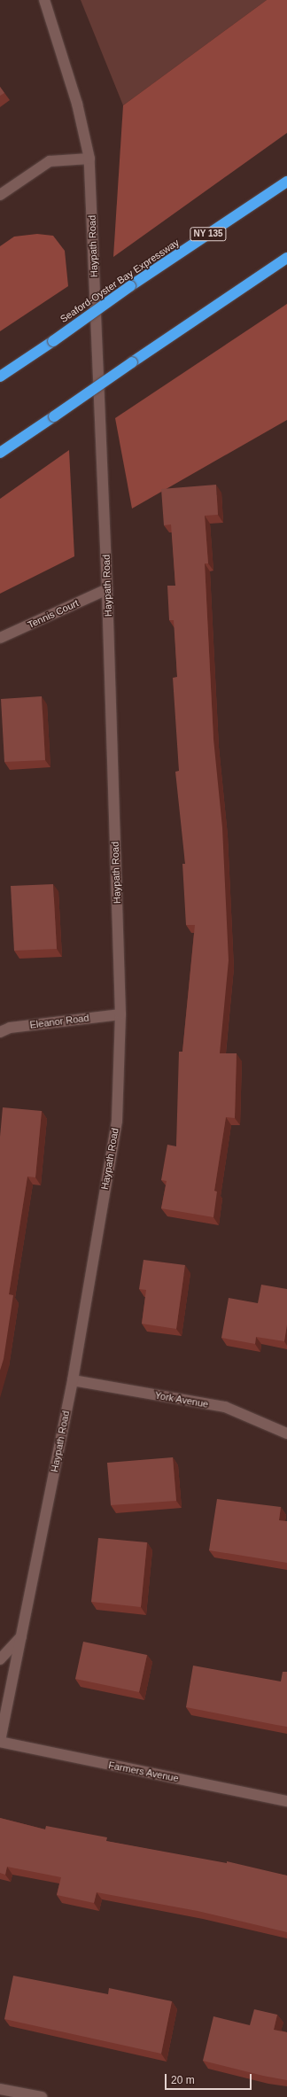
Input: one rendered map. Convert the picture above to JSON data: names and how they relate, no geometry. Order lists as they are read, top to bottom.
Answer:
{
  "streets": {
    "highway": ["NY 135", "Seaford-Oyster Bay Expressway"],
    "street": [
      "Haypath Road",
      "Tennis Court",
      "Eleanor Road",
      "York Avenue",
      "Farmers Avenue"
    ]
  },
  "crossings": [
    ["Haypath Road", "Tennis Court"],
    ["Haypath Road", "Eleanor Road"],
    ["Haypath Road", "York Avenue"],
    ["Haypath Road", "Farmers Avenue"]
  ],
  "scale_bar": "20 m"
}
